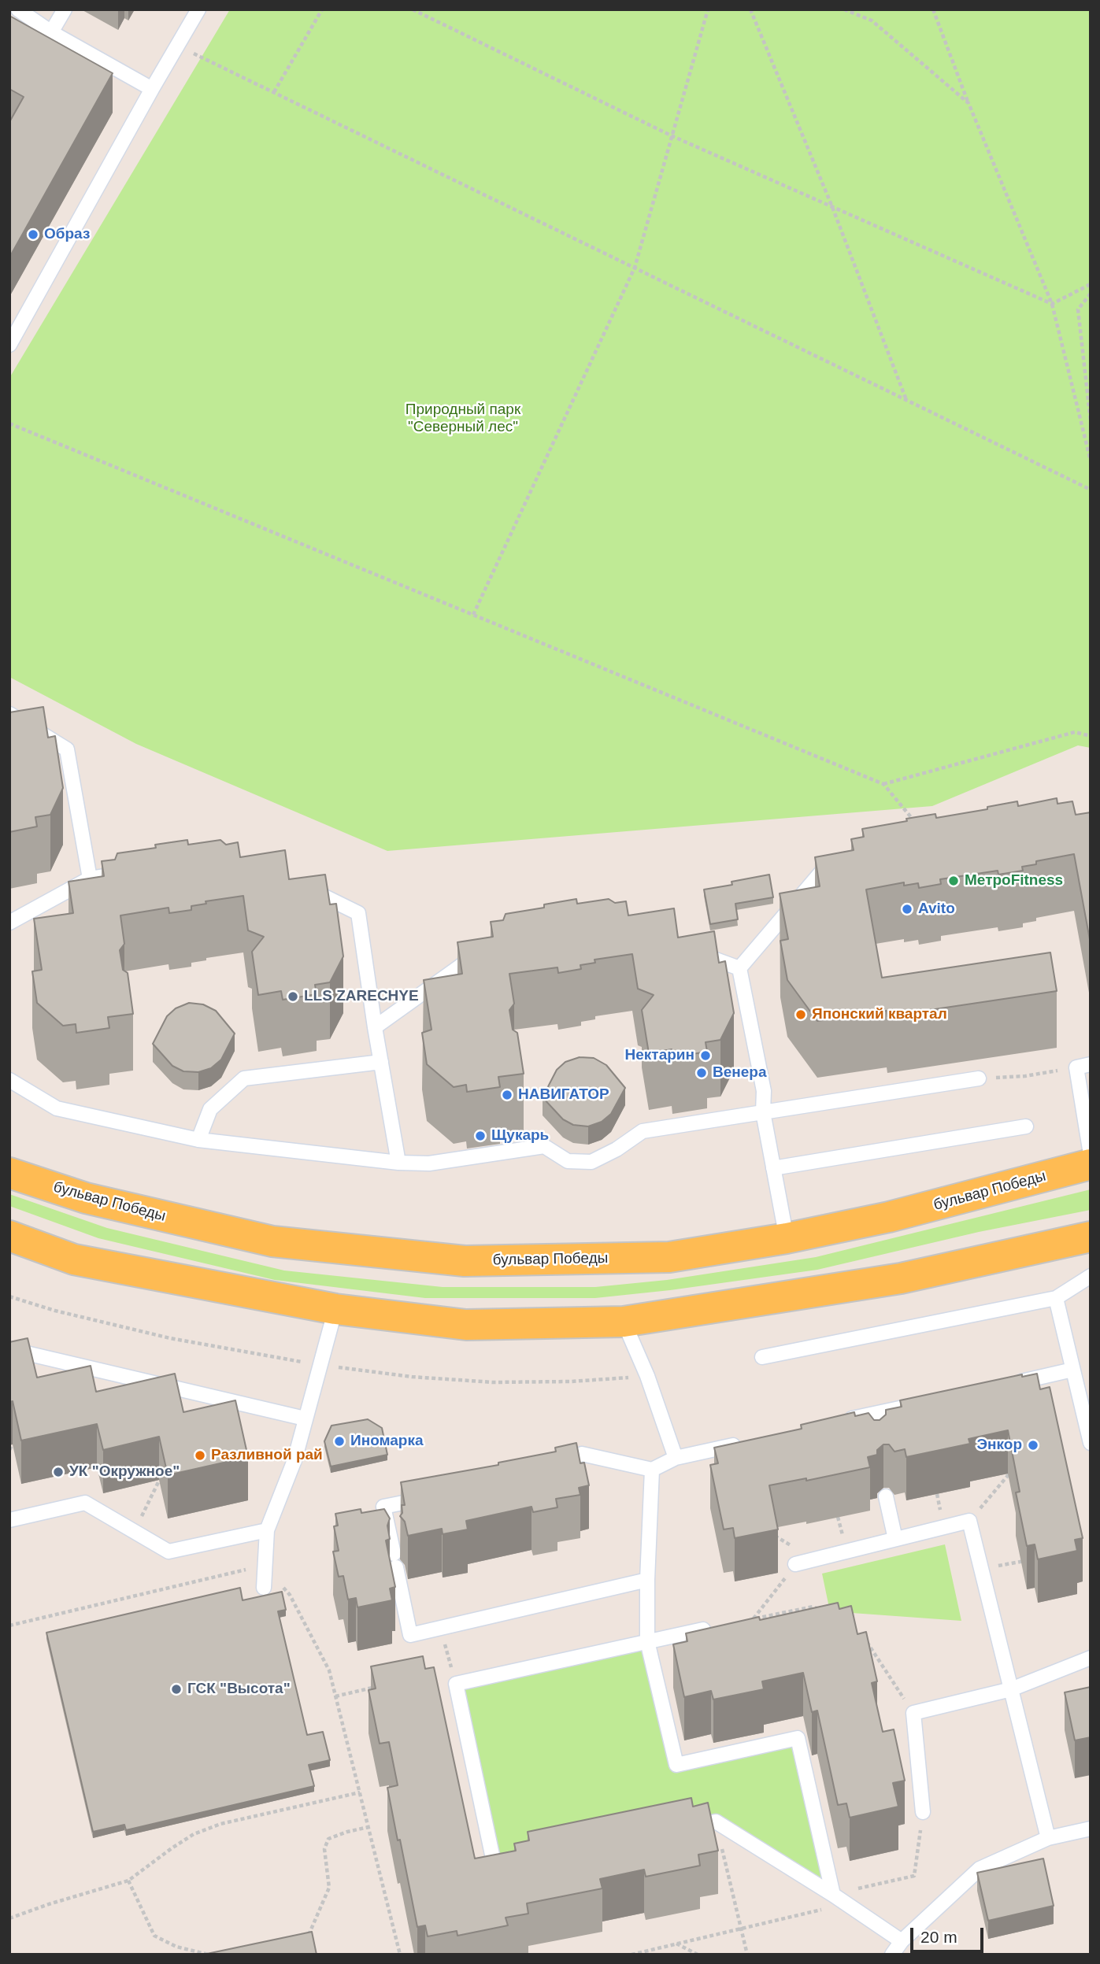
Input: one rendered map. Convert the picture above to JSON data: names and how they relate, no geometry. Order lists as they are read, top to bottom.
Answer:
{
  "streets": {
    "main road": ["бульвар Победы"]
  },
  "parks": ["Природный парк \"Северный лес\""],
  "places": [
    "Образ",
    "МетроFitness",
    "Avito",
    "LLS ZARECHYE",
    "Японский квартал",
    "Нектарин",
    "Венера",
    "НАВИГАТОР",
    "Щукарь",
    "Иномарка",
    "Энкор",
    "Разливной рай",
    "УК \"Окружное\"",
    "ГСК \"Высота\""
  ],
  "scale_bar": "20 m"
}
